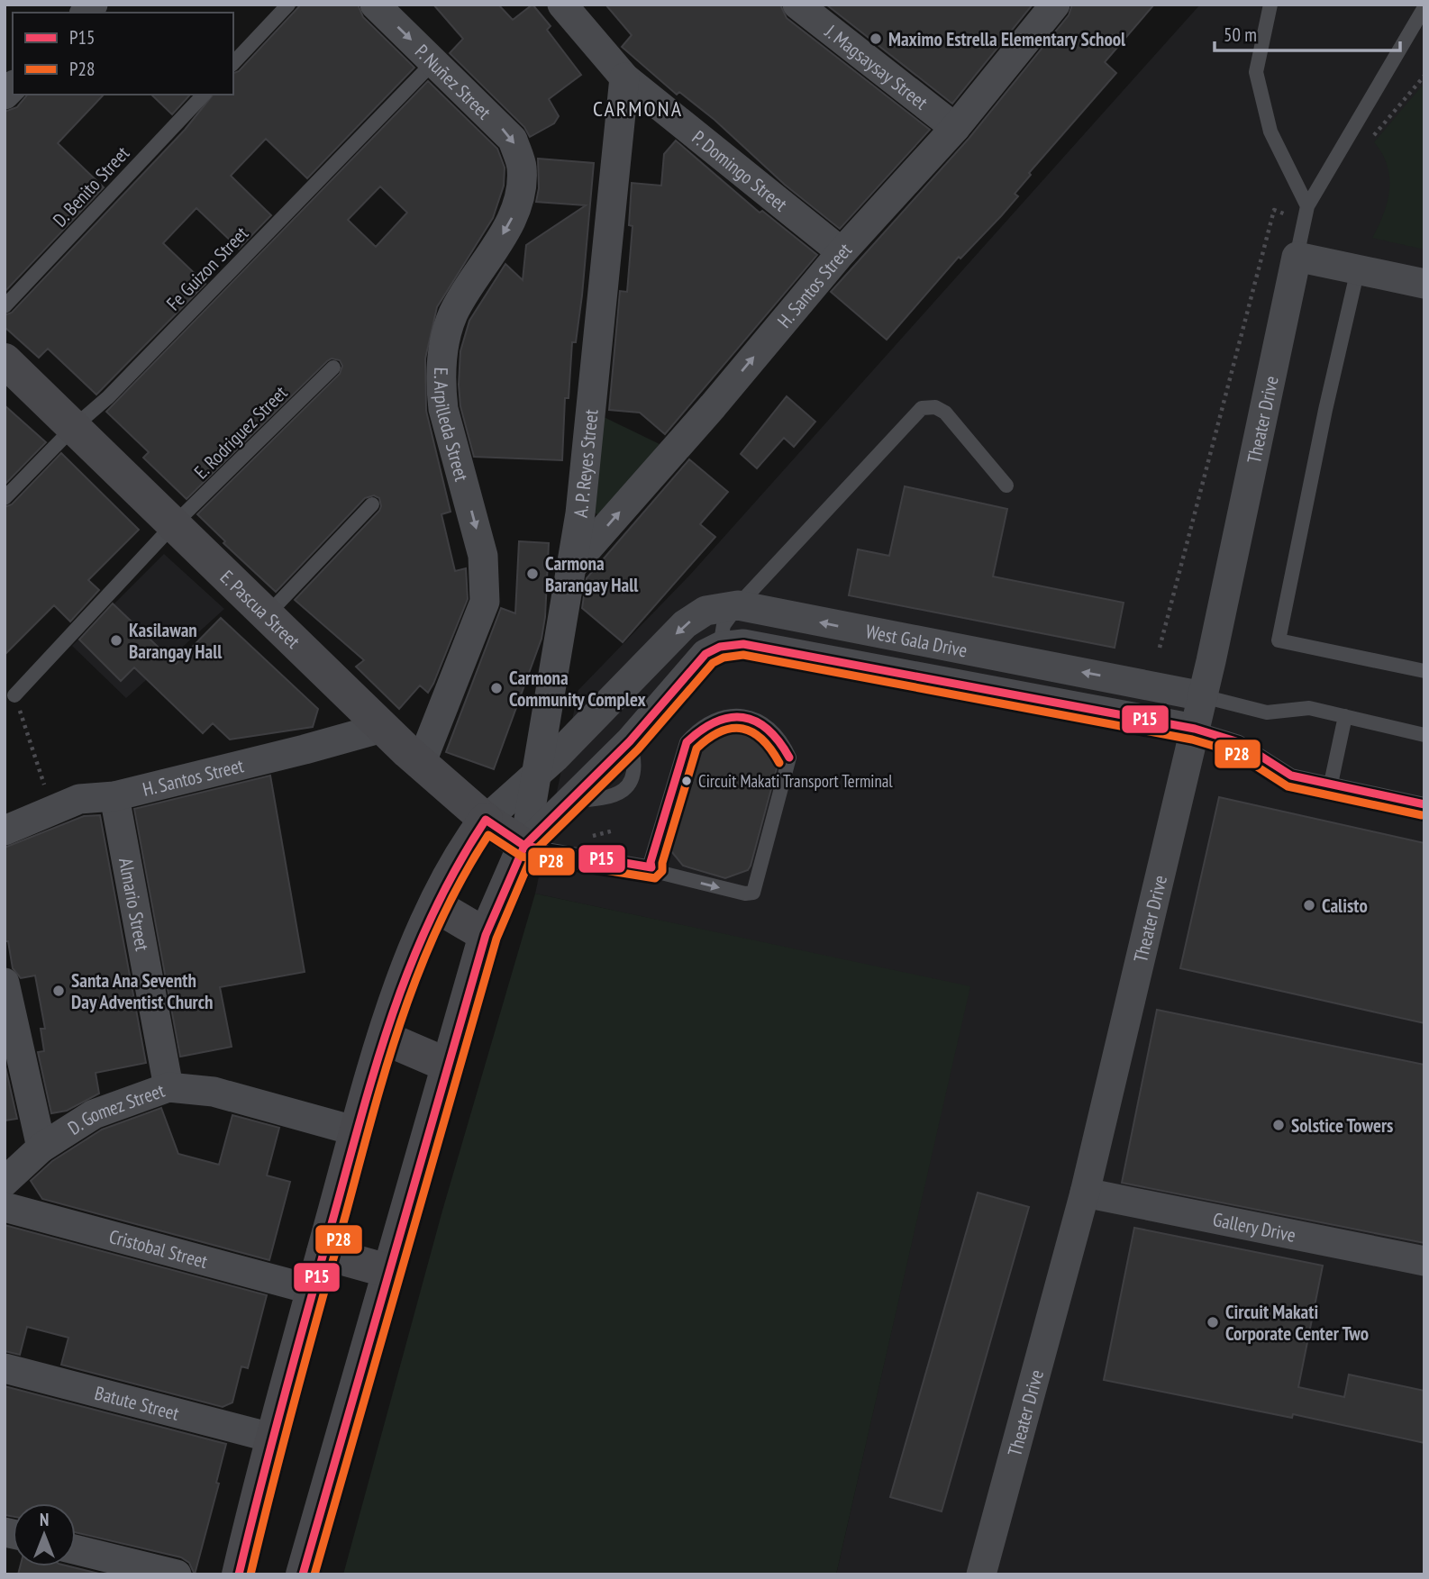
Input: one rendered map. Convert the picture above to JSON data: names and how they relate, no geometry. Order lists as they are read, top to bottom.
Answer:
{
  "streets": {
    "street": [
      "J. Magsaysay Street",
      "P. Nuñez Street",
      "P. Domingo Street",
      "H. Santos Street",
      "Theater Drive",
      "E. Arpilleda Street",
      "A. P. Reyes Street",
      "E. Pascua Street",
      "West Gala Drive",
      "Almario Street",
      "D. Gomez Street",
      "Gallery Drive",
      "Cristobal Street",
      "Batute Street"
    ],
    "lane": ["D. Benito Street", "Fe Guizon Street", "E. Rodriguez Street"]
  },
  "crossings": [
    ["J. Magsaysay Street", "H. Santos Street"],
    ["P. Nuñez Street", "Fe Guizon Street"],
    ["P. Nuñez Street", "E. Arpilleda Street"],
    ["P. Domingo Street", "H. Santos Street"],
    ["P. Domingo Street", "A. P. Reyes Street"],
    ["Fe Guizon Street", "E. Pascua Street"],
    ["H. Santos Street", "A. P. Reyes Street"],
    ["H. Santos Street", "E. Pascua Street"],
    ["H. Santos Street", "Almario Street"],
    ["Theater Drive", "West Gala Drive"],
    ["Theater Drive", "Gallery Drive"],
    ["E. Arpilleda Street", "E. Pascua Street"],
    ["E. Rodriguez Street", "E. Pascua Street"],
    ["A. P. Reyes Street", "E. Pascua Street"],
    ["A. P. Reyes Street", "West Gala Drive"],
    ["E. Pascua Street", "West Gala Drive"],
    ["Almario Street", "D. Gomez Street"]
  ],
  "one_way": ["P. Nuñez Street", "H. Santos Street", "E. Arpilleda Street"],
  "districts": ["CARMONA"],
  "places": [
    "Maximo Estrella Elementary School",
    "Carmona Barangay Hall",
    "Kasilawan Barangay Hall",
    "Carmona Community Complex",
    "Circuit Makati Transport Terminal",
    "Calisto",
    "Santa Ana Seventh Day Adventist Church",
    "Solstice Towers",
    "Circuit Makati Corporate Center Two"
  ],
  "lines": ["transit line P15", "transit line P28"],
  "legend": ["P15", "P28"],
  "scale_bar": "50 m",
  "north": "top"
}
